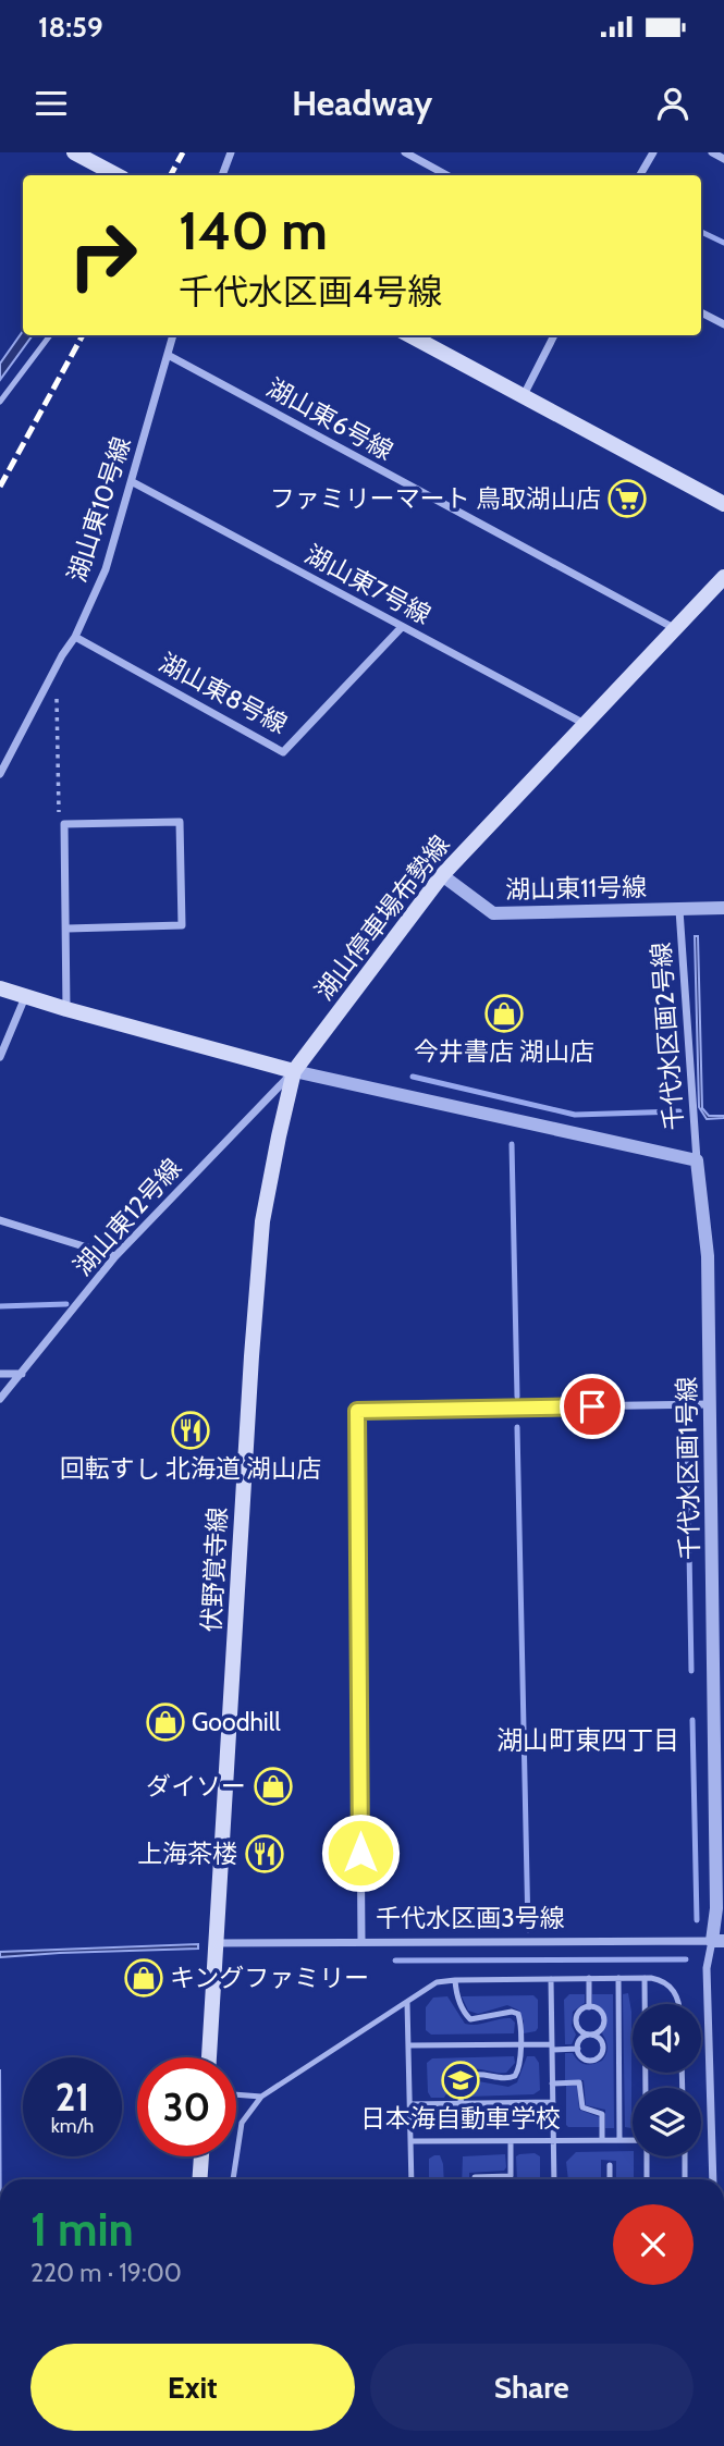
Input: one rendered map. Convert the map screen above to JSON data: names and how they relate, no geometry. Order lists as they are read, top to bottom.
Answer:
{
  "streets": {
    "main road": ["湖山停車場布勢線", "伏野覚寺線"],
    "street": [
      "湖山東6号線",
      "湖山東10号線",
      "湖山東7号線",
      "湖山東8号線",
      "湖山東11号線",
      "千代水区画2号線",
      "湖山東12号線",
      "千代水区画1号線",
      "千代水区画3号線"
    ]
  },
  "crossings": [
    ["湖山東6号線", "湖山東10号線"],
    ["湖山東6号線", "湖山停車場布勢線"],
    ["湖山東10号線", "湖山東7号線"],
    ["湖山東10号線", "湖山東8号線"],
    ["湖山東7号線", "湖山東8号線"],
    ["湖山東7号線", "湖山停車場布勢線"],
    ["湖山東11号線", "湖山停車場布勢線"],
    ["湖山東11号線", "千代水区画2号線"],
    ["湖山停車場布勢線", "湖山東12号線"],
    ["湖山停車場布勢線", "伏野覚寺線"],
    ["千代水区画2号線", "千代水区画1号線"],
    ["湖山東12号線", "伏野覚寺線"],
    ["千代水区画1号線", "千代水区画3号線"],
    ["伏野覚寺線", "千代水区画3号線"]
  ],
  "districts": ["湖山町東四丁目"],
  "places": {
    "supermarket": ["ファミリーマート 鳥取湖山店"],
    "shop": [
      "今井書店 湖山店",
      "Goodhill",
      "ダイソー",
      "キングファミリー"
    ],
    "restaurant": ["回転すし 北海道 湖山店", "上海茶楼"],
    "school or university": ["日本海自動車学校"]
  },
  "page": {
    "status": "18:59",
    "header": "Headway",
    "turn": ["140 m", "千代水区画4号線"],
    "speed": "21 km/h",
    "limit": "30",
    "heading": ["1 min", "220 m · 19:00"],
    "buttons": ["Exit", "Share"]
  }
}
